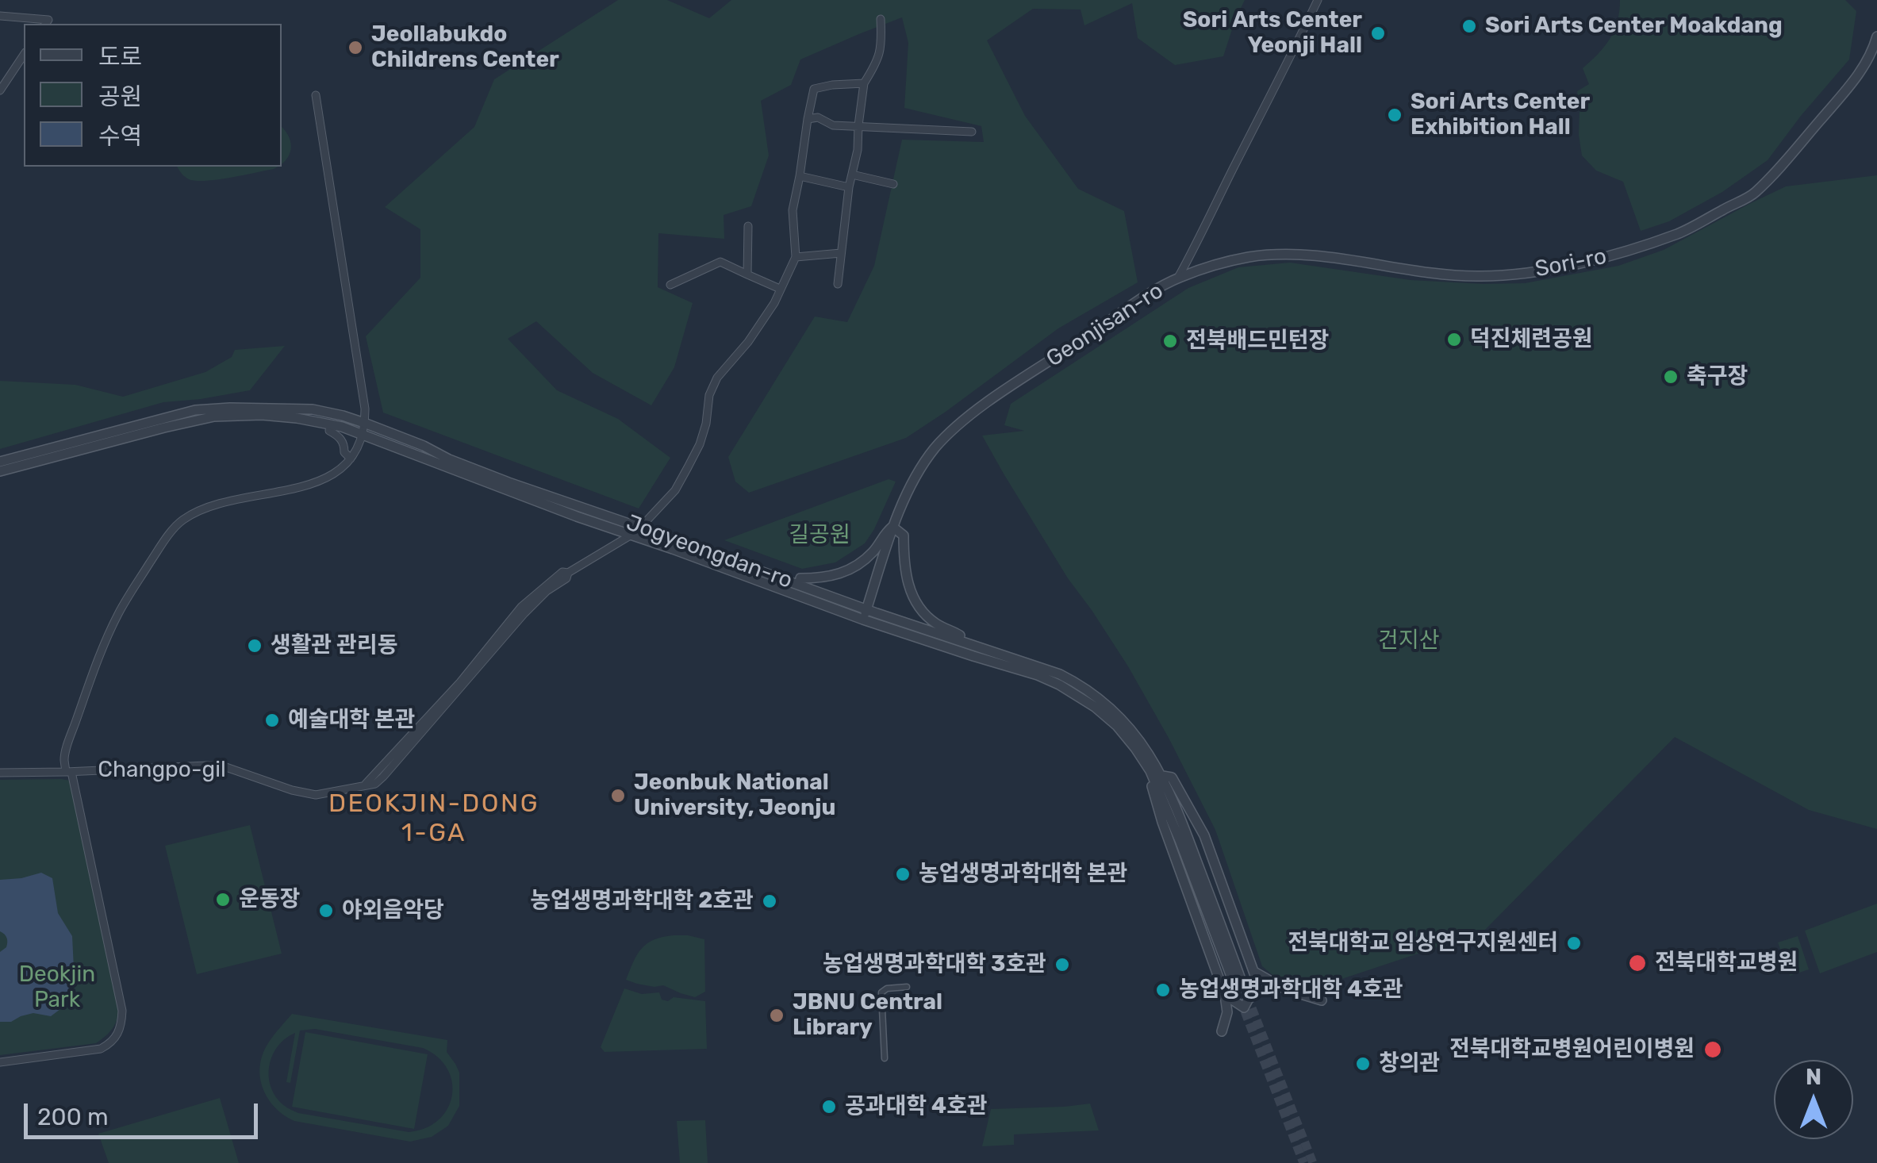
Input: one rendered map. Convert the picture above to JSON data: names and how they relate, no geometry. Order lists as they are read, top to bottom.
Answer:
{
  "streets": {
    "street": [
      "Sori-ro",
      "Geonjisan-ro",
      "Jogyeongdan-ro",
      "Changpo-gil"
    ]
  },
  "crossings": [
    ["Sori-ro", "Geonjisan-ro"],
    ["Geonjisan-ro", "Jogyeongdan-ro"],
    ["Jogyeongdan-ro", "Changpo-gil"]
  ],
  "districts": ["DEOKJIN-DONG 1-GA"],
  "parks": ["길공원", "건지산", "Deokjin Park"],
  "places": [
    "Sori Arts Center Moakdang",
    "Sori Arts Center Yeonji Hall",
    "Jeollabukdo Childrens Center",
    "Sori Arts Center Exhibition Hall",
    "덕진체련공원",
    "전북배드민턴장",
    "축구장",
    "생활관 관리동",
    "예술대학 본관",
    "Jeonbuk National University, Jeonju",
    "농업생명과학대학 본관",
    "운동장",
    "농업생명과학대학 2호관",
    "야외음악당",
    "전북대학교 임상연구지원센터",
    "전북대학교병원",
    "농업생명과학대학 3호관",
    "농업생명과학대학 4호관",
    "JBNU Central Library",
    "전북대학교병원어린이병원",
    "창의관",
    "공과대학 4호관"
  ],
  "legend": ["도로", "공원", "수역"],
  "scale_bar": "200 m",
  "north": "top"
}
